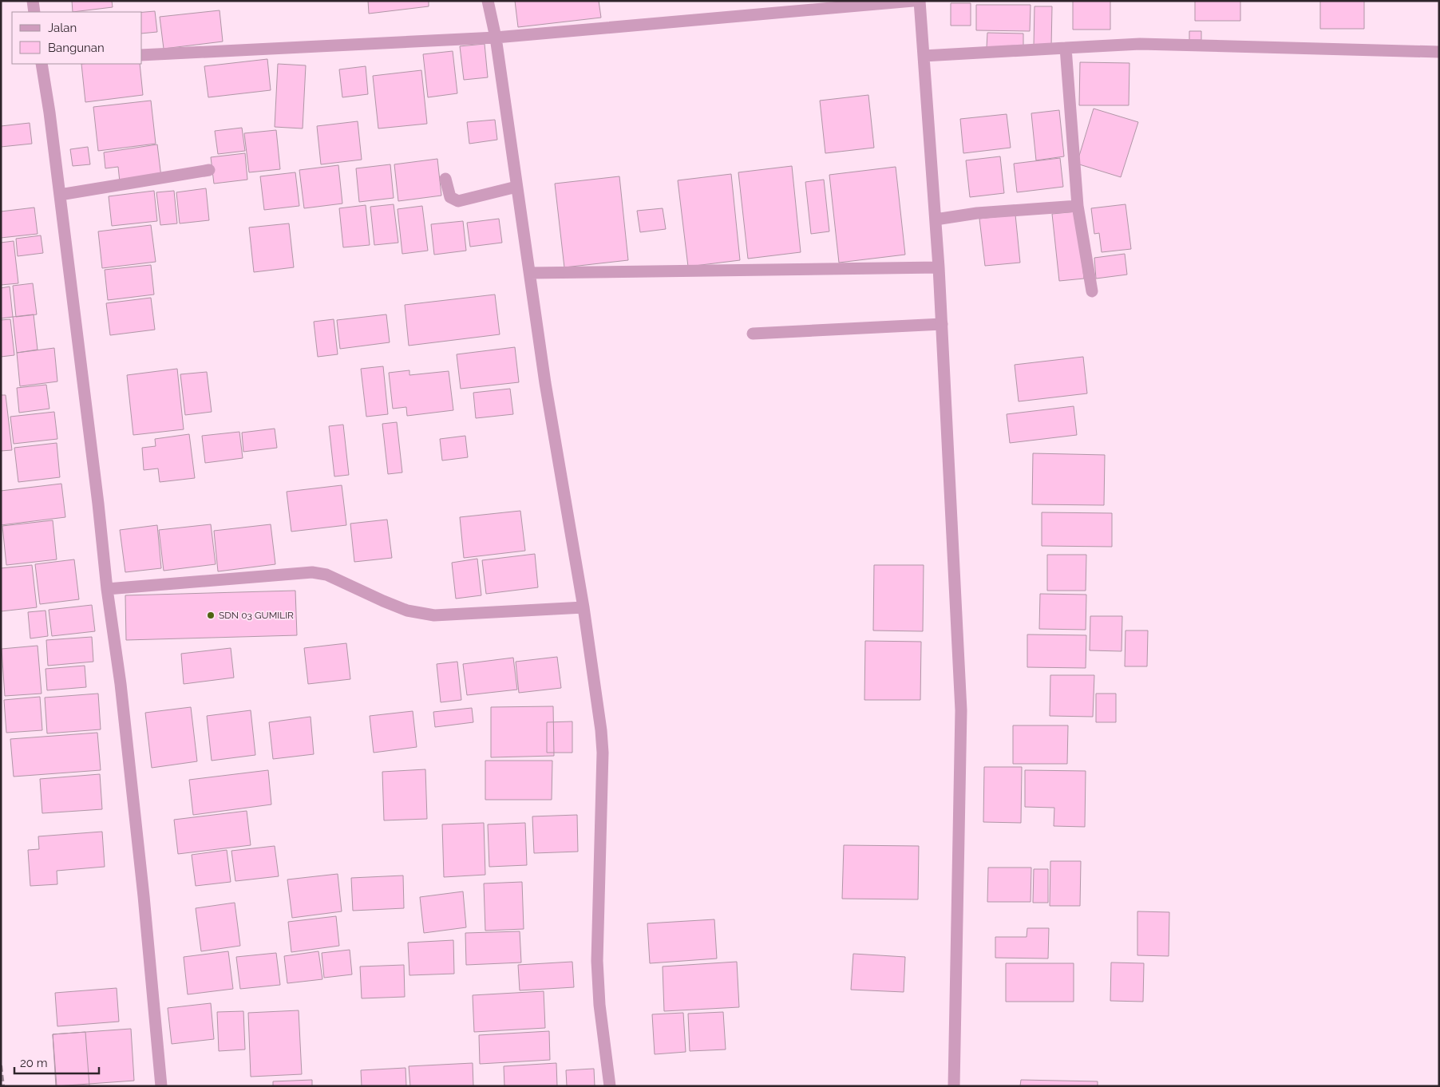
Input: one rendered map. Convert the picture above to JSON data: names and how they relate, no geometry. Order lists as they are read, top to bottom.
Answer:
{
  "places": ["SDN 03 GUMILIR"],
  "legend": ["Jalan", "Bangunan"],
  "scale_bar": "20 m"
}
